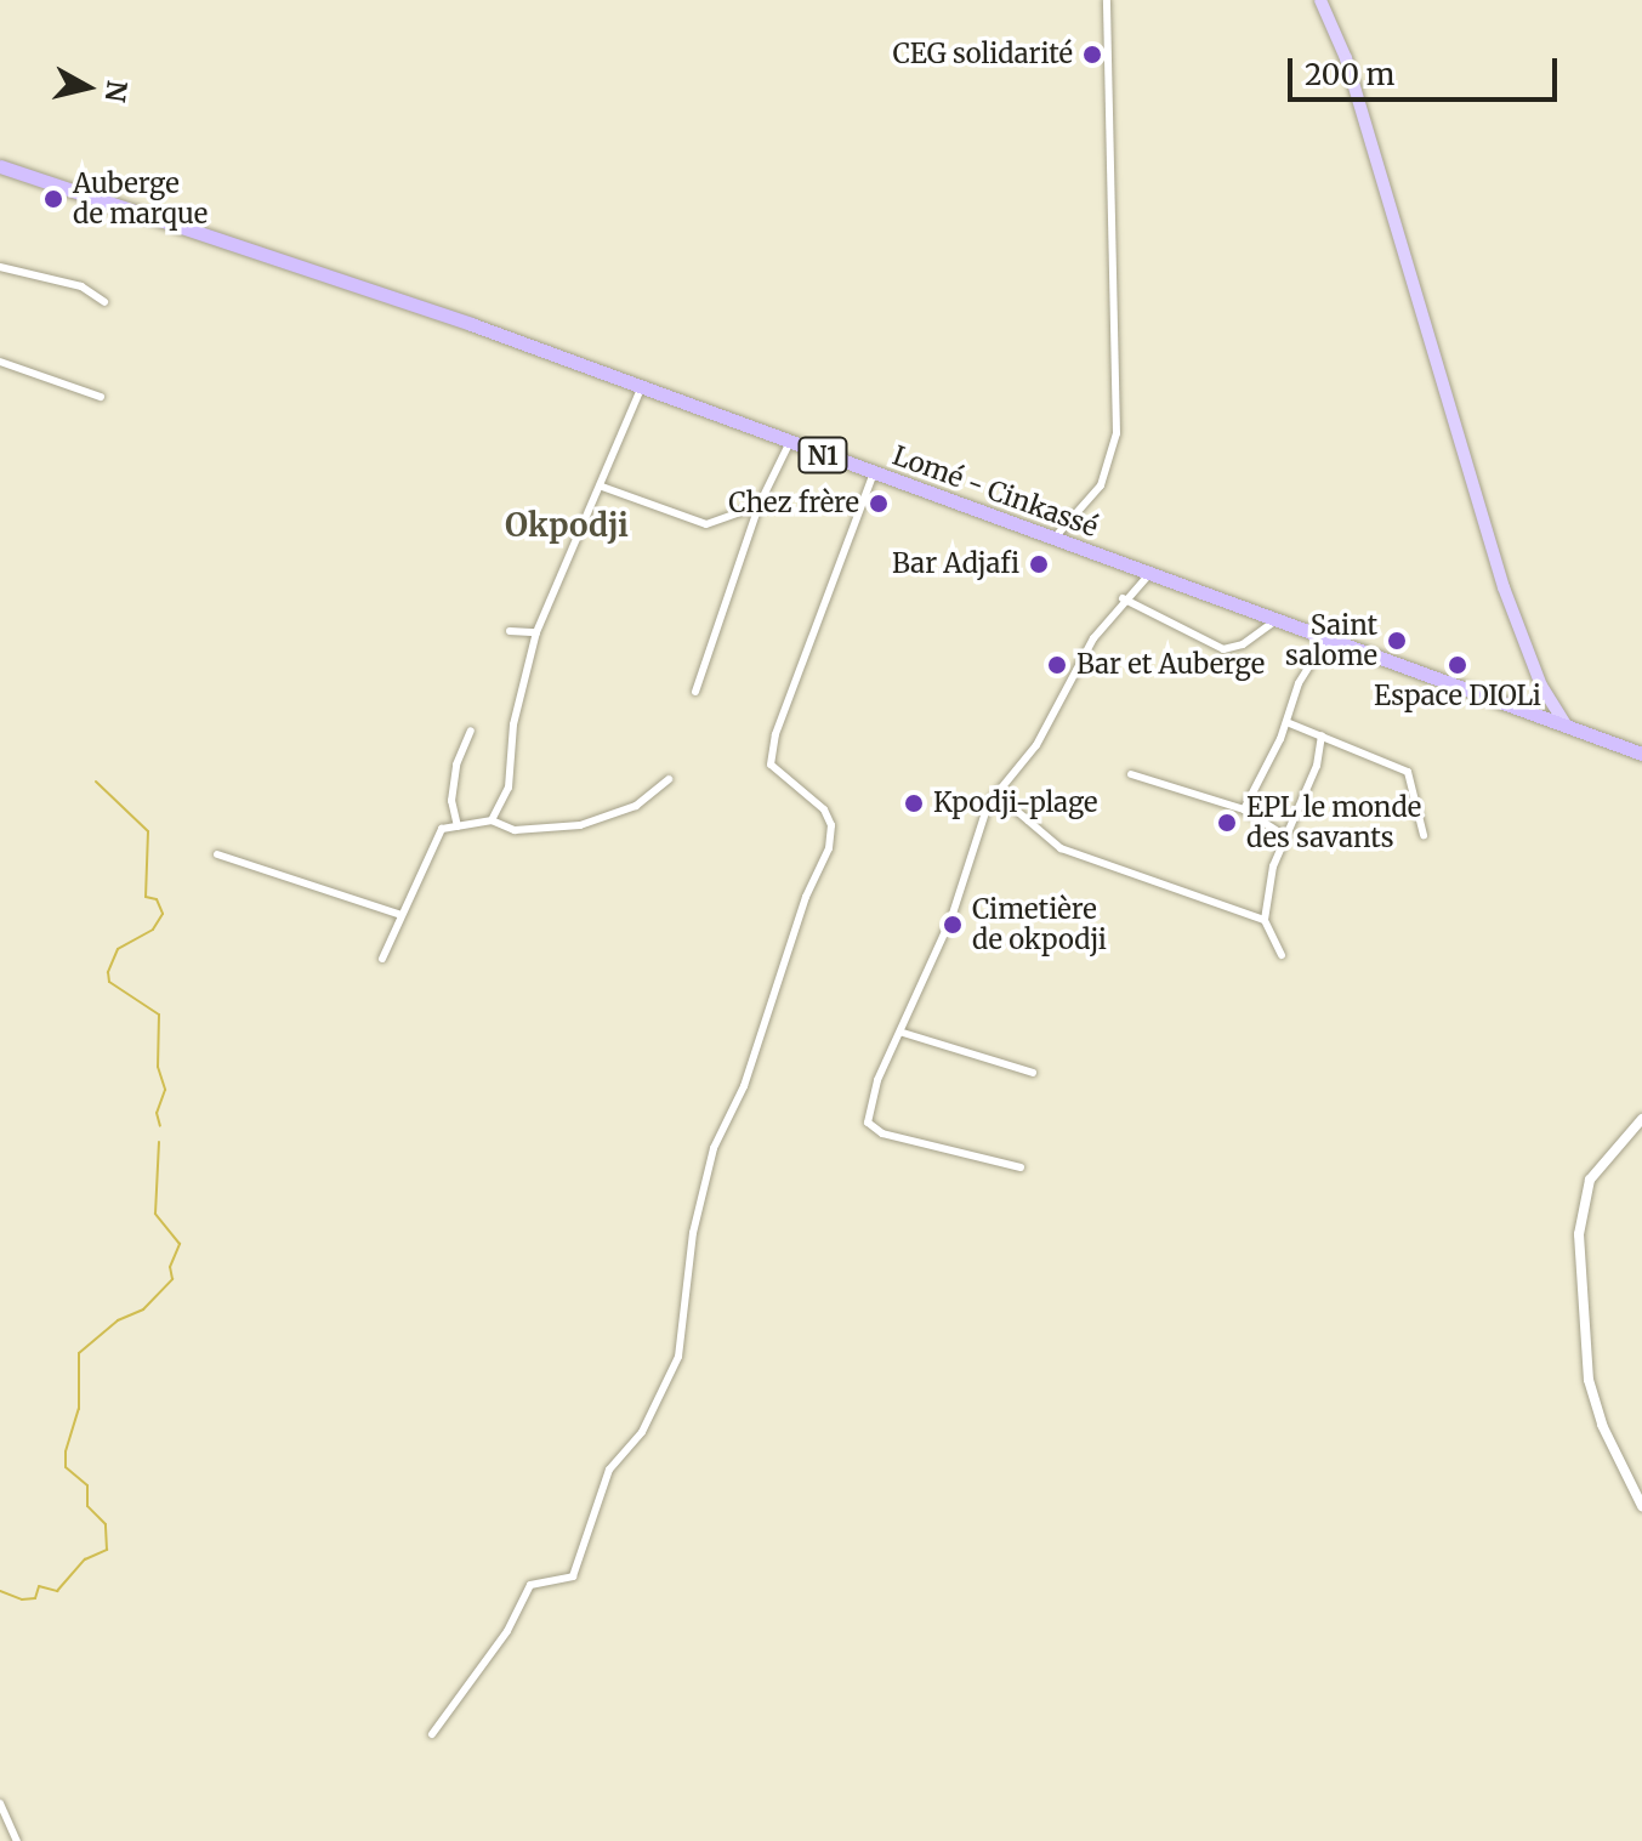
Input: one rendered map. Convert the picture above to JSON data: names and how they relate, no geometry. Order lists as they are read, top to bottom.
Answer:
{
  "streets": {
    "highway": ["N1", "Lomé - Cinkassé"]
  },
  "districts": ["Okpodji"],
  "places": [
    "CEG solidarité",
    "Auberge de marque",
    "Chez frère",
    "Bar Adjafi",
    "Saint salome",
    "Bar et Auberge",
    "Espace DIOLi",
    "Kpodji-plage",
    "EPL le monde des savants",
    "Cimetière de okpodji"
  ],
  "scale_bar": "200 m",
  "north": "right"
}
